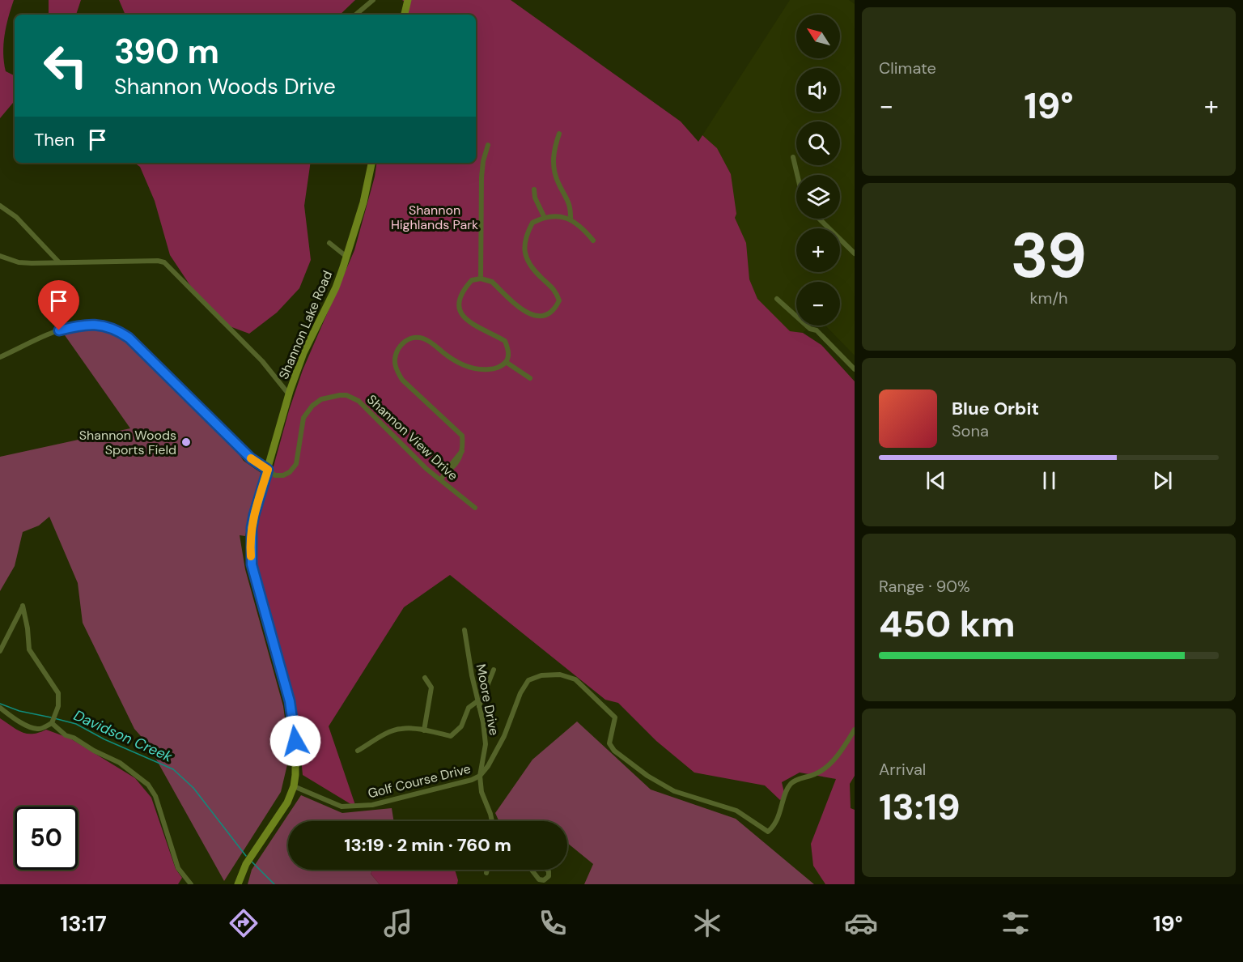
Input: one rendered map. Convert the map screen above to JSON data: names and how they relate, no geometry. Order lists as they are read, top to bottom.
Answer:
{
  "streets": {
    "main road": ["Shannon Lake Road"],
    "street": ["Shannon View Drive", "Moore Drive", "Golf Course Drive"]
  },
  "crossings": [
    ["Shannon Lake Road", "Shannon View Drive"],
    ["Shannon Lake Road", "Golf Course Drive"],
    ["Moore Drive", "Golf Course Drive"]
  ],
  "water": ["Davidson Creek"],
  "parks": ["Shannon Highlands Park"],
  "places": ["Shannon Woods Sports Field"],
  "north": "top left",
  "page": {
    "tile": [
      "Climate",
      ["39", "km/h"],
      ["Range · 90%", "450 km"],
      ["Arrival", "13:19"]
    ],
    "map_buttons": ["+", "−"],
    "turn": ["390 m", "Shannon Woods Drive"],
    "heat": ["−", "19°", "+"],
    "then": "Then",
    "song": ["Blue Orbit", "Sona"],
    "limit": "50",
    "trip": "13:19 · 2 min · 760 m",
    "tabs": ["13:17", "19°"]
  }
}
